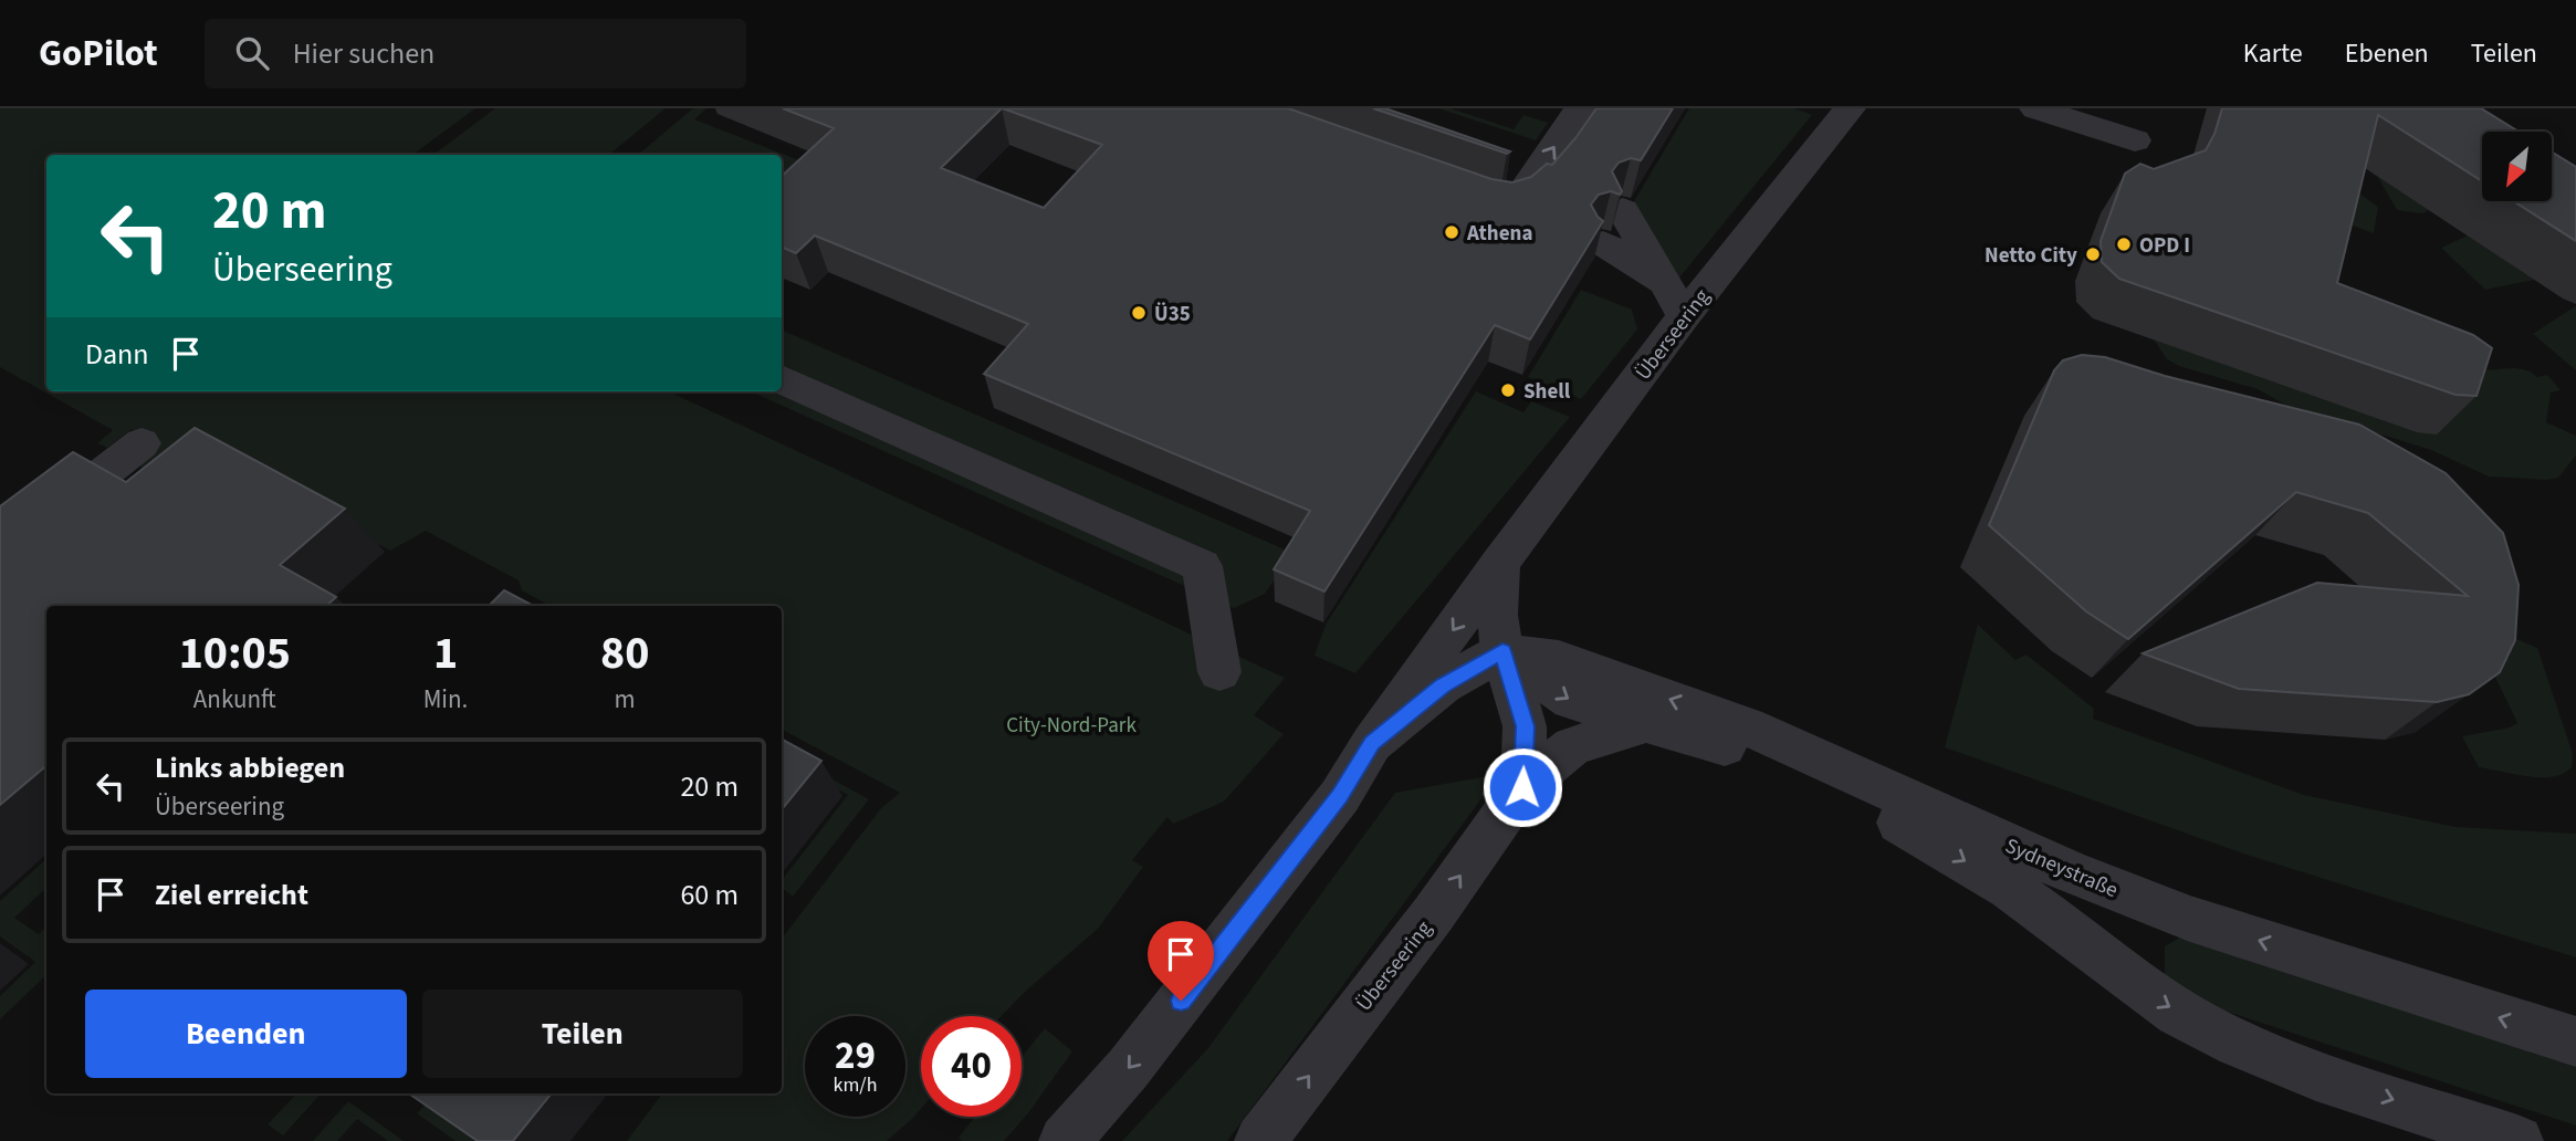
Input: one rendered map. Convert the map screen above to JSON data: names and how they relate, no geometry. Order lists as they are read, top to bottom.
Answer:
{
  "streets": {
    "street": ["Überseering", "Sydneystraße"]
  },
  "crossings": [
    ["Überseering", "Sydneystraße"]
  ],
  "parks": ["City-Nord-Park"],
  "places": [
    "Athena",
    "OPD I",
    "Netto City",
    "Ü35",
    "Shell"
  ],
  "north": "bottom left",
  "page": {
    "header": "GoPilot",
    "search": "Hier suchen",
    "nav": ["Karte", "Ebenen", "Teilen"],
    "turn": ["20 m", "Überseering"],
    "then": "Dann",
    "eta": [
      "10:05",
      "Ankunft",
      "1",
      "Min.",
      "80",
      "m"
    ],
    "list": [
      {
        "name": "Links abbiegen",
        "note": "Überseering",
        "value": "20 m"
      },
      {
        "name": "Ziel erreicht",
        "value": "60 m"
      }
    ],
    "buttons": ["Beenden", "Teilen"],
    "speed": "29 km/h",
    "limit": "40"
  }
}
